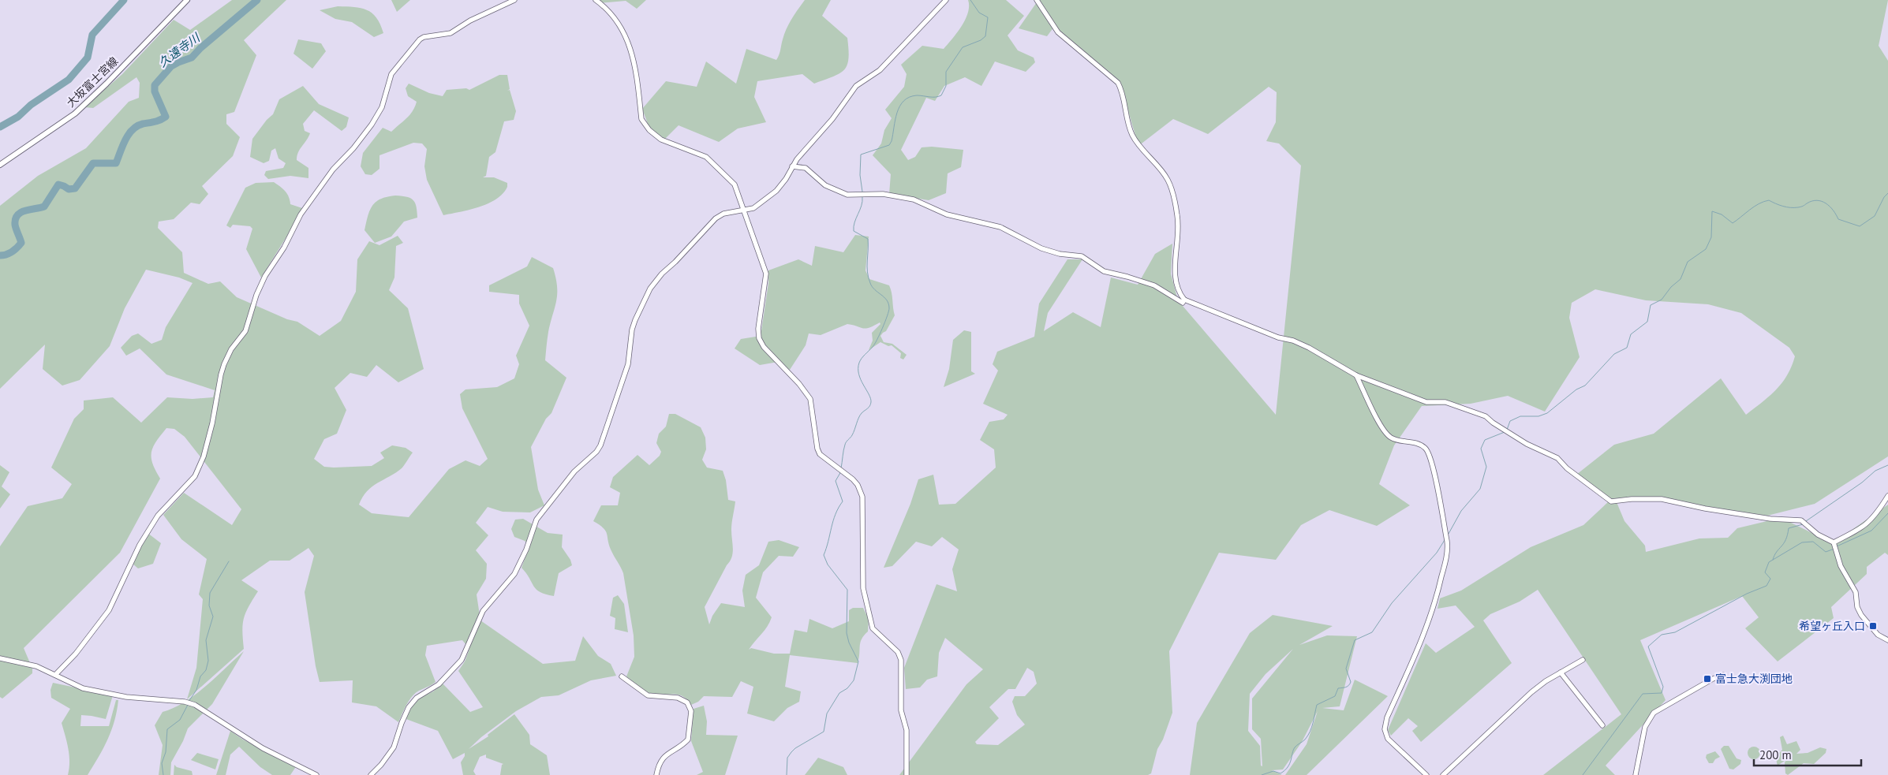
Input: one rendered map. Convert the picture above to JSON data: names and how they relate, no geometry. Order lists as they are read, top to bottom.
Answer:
{
  "streets": {
    "main road": ["大坂富士宮線"]
  },
  "water": ["久遠寺川"],
  "places": {
    "transit": ["希望ヶ丘入口", "富士急大渕団地"]
  },
  "scale_bar": "200 m"
}
